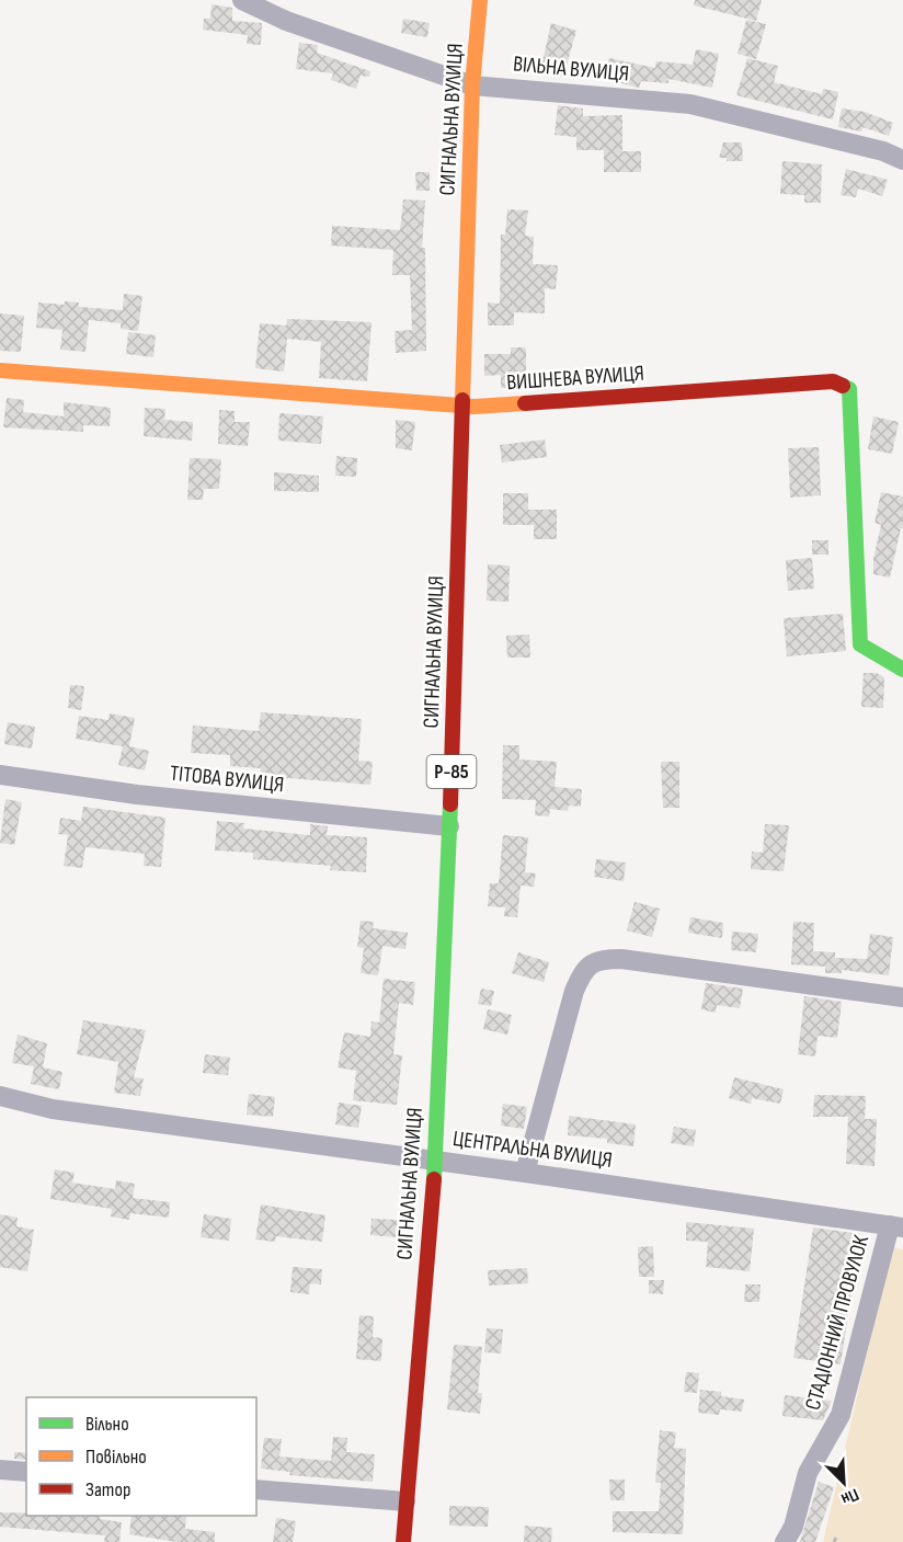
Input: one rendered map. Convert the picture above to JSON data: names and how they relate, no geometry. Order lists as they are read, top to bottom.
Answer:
{
  "streets": {
    "main road": ["СИГНАЛЬНА ВУЛИЦЯ", "ВИШНЕВА ВУЛИЦЯ", "Р-85"],
    "street": [
      "ВІЛЬНА ВУЛИЦЯ",
      "ТІТОВА ВУЛИЦЯ",
      "ЦЕНТРАЛЬНА ВУЛИЦЯ",
      "СТАДІОННИЙ ПРОВУЛОК"
    ]
  },
  "crossings": [
    ["ВІЛЬНА ВУЛИЦЯ", "СИГНАЛЬНА ВУЛИЦЯ"],
    ["СИГНАЛЬНА ВУЛИЦЯ", "ВИШНЕВА ВУЛИЦЯ"],
    ["СИГНАЛЬНА ВУЛИЦЯ", "ТІТОВА ВУЛИЦЯ"],
    ["СИГНАЛЬНА ВУЛИЦЯ", "ЦЕНТРАЛЬНА ВУЛИЦЯ"],
    ["ЦЕНТРАЛЬНА ВУЛИЦЯ", "СТАДІОННИЙ ПРОВУЛОК"]
  ],
  "legend": ["Вільно", "Повільно", "Затор"],
  "north": "bottom right"
}
